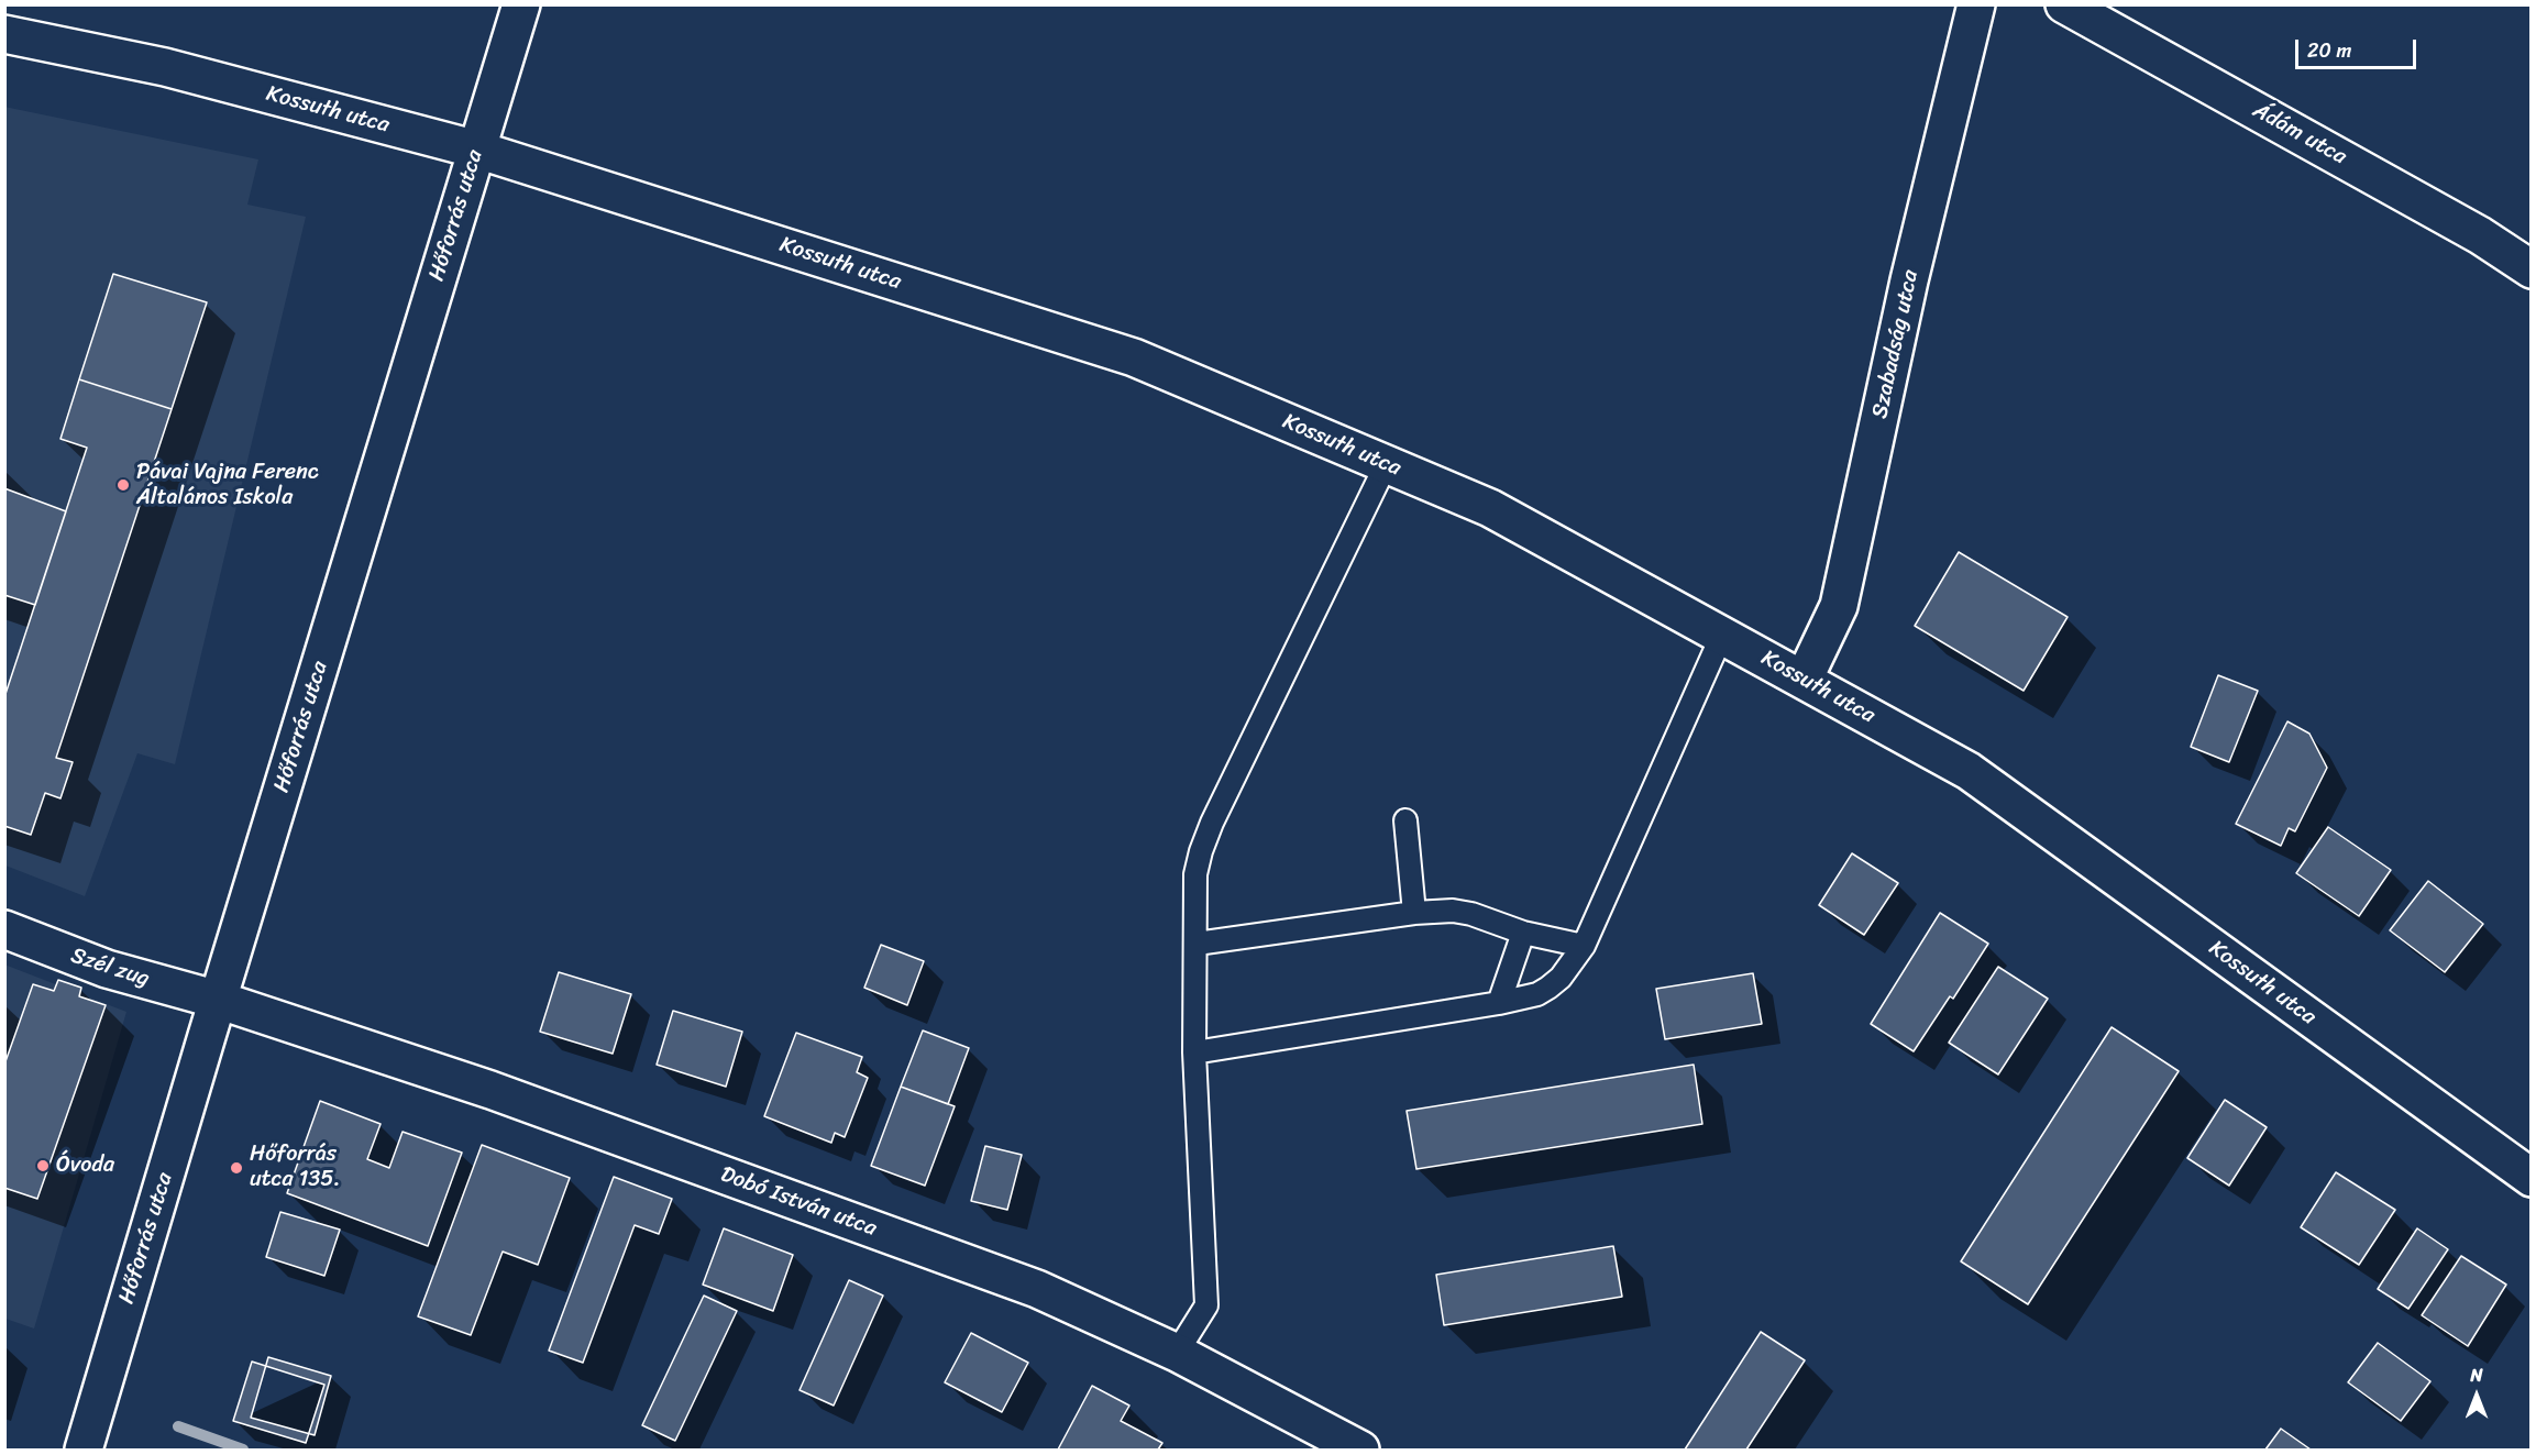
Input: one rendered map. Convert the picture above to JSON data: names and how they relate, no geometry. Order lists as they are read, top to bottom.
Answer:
{
  "streets": {
    "street": [
      "Kossuth utca",
      "Ádám utca",
      "Hőforrás utca",
      "Szabadság utca",
      "Szél zug",
      "Dobó István utca"
    ]
  },
  "crossings": [
    ["Kossuth utca", "Hőforrás utca"],
    ["Kossuth utca", "Szabadság utca"],
    ["Hőforrás utca", "Szél zug"],
    ["Hőforrás utca", "Dobó István utca"],
    ["Szél zug", "Dobó István utca"]
  ],
  "places": ["Pávai Vajna Ferenc Általános Iskola", "Óvoda", "Hőforrás utca 135."],
  "scale_bar": "20 m",
  "north": "top"
}
